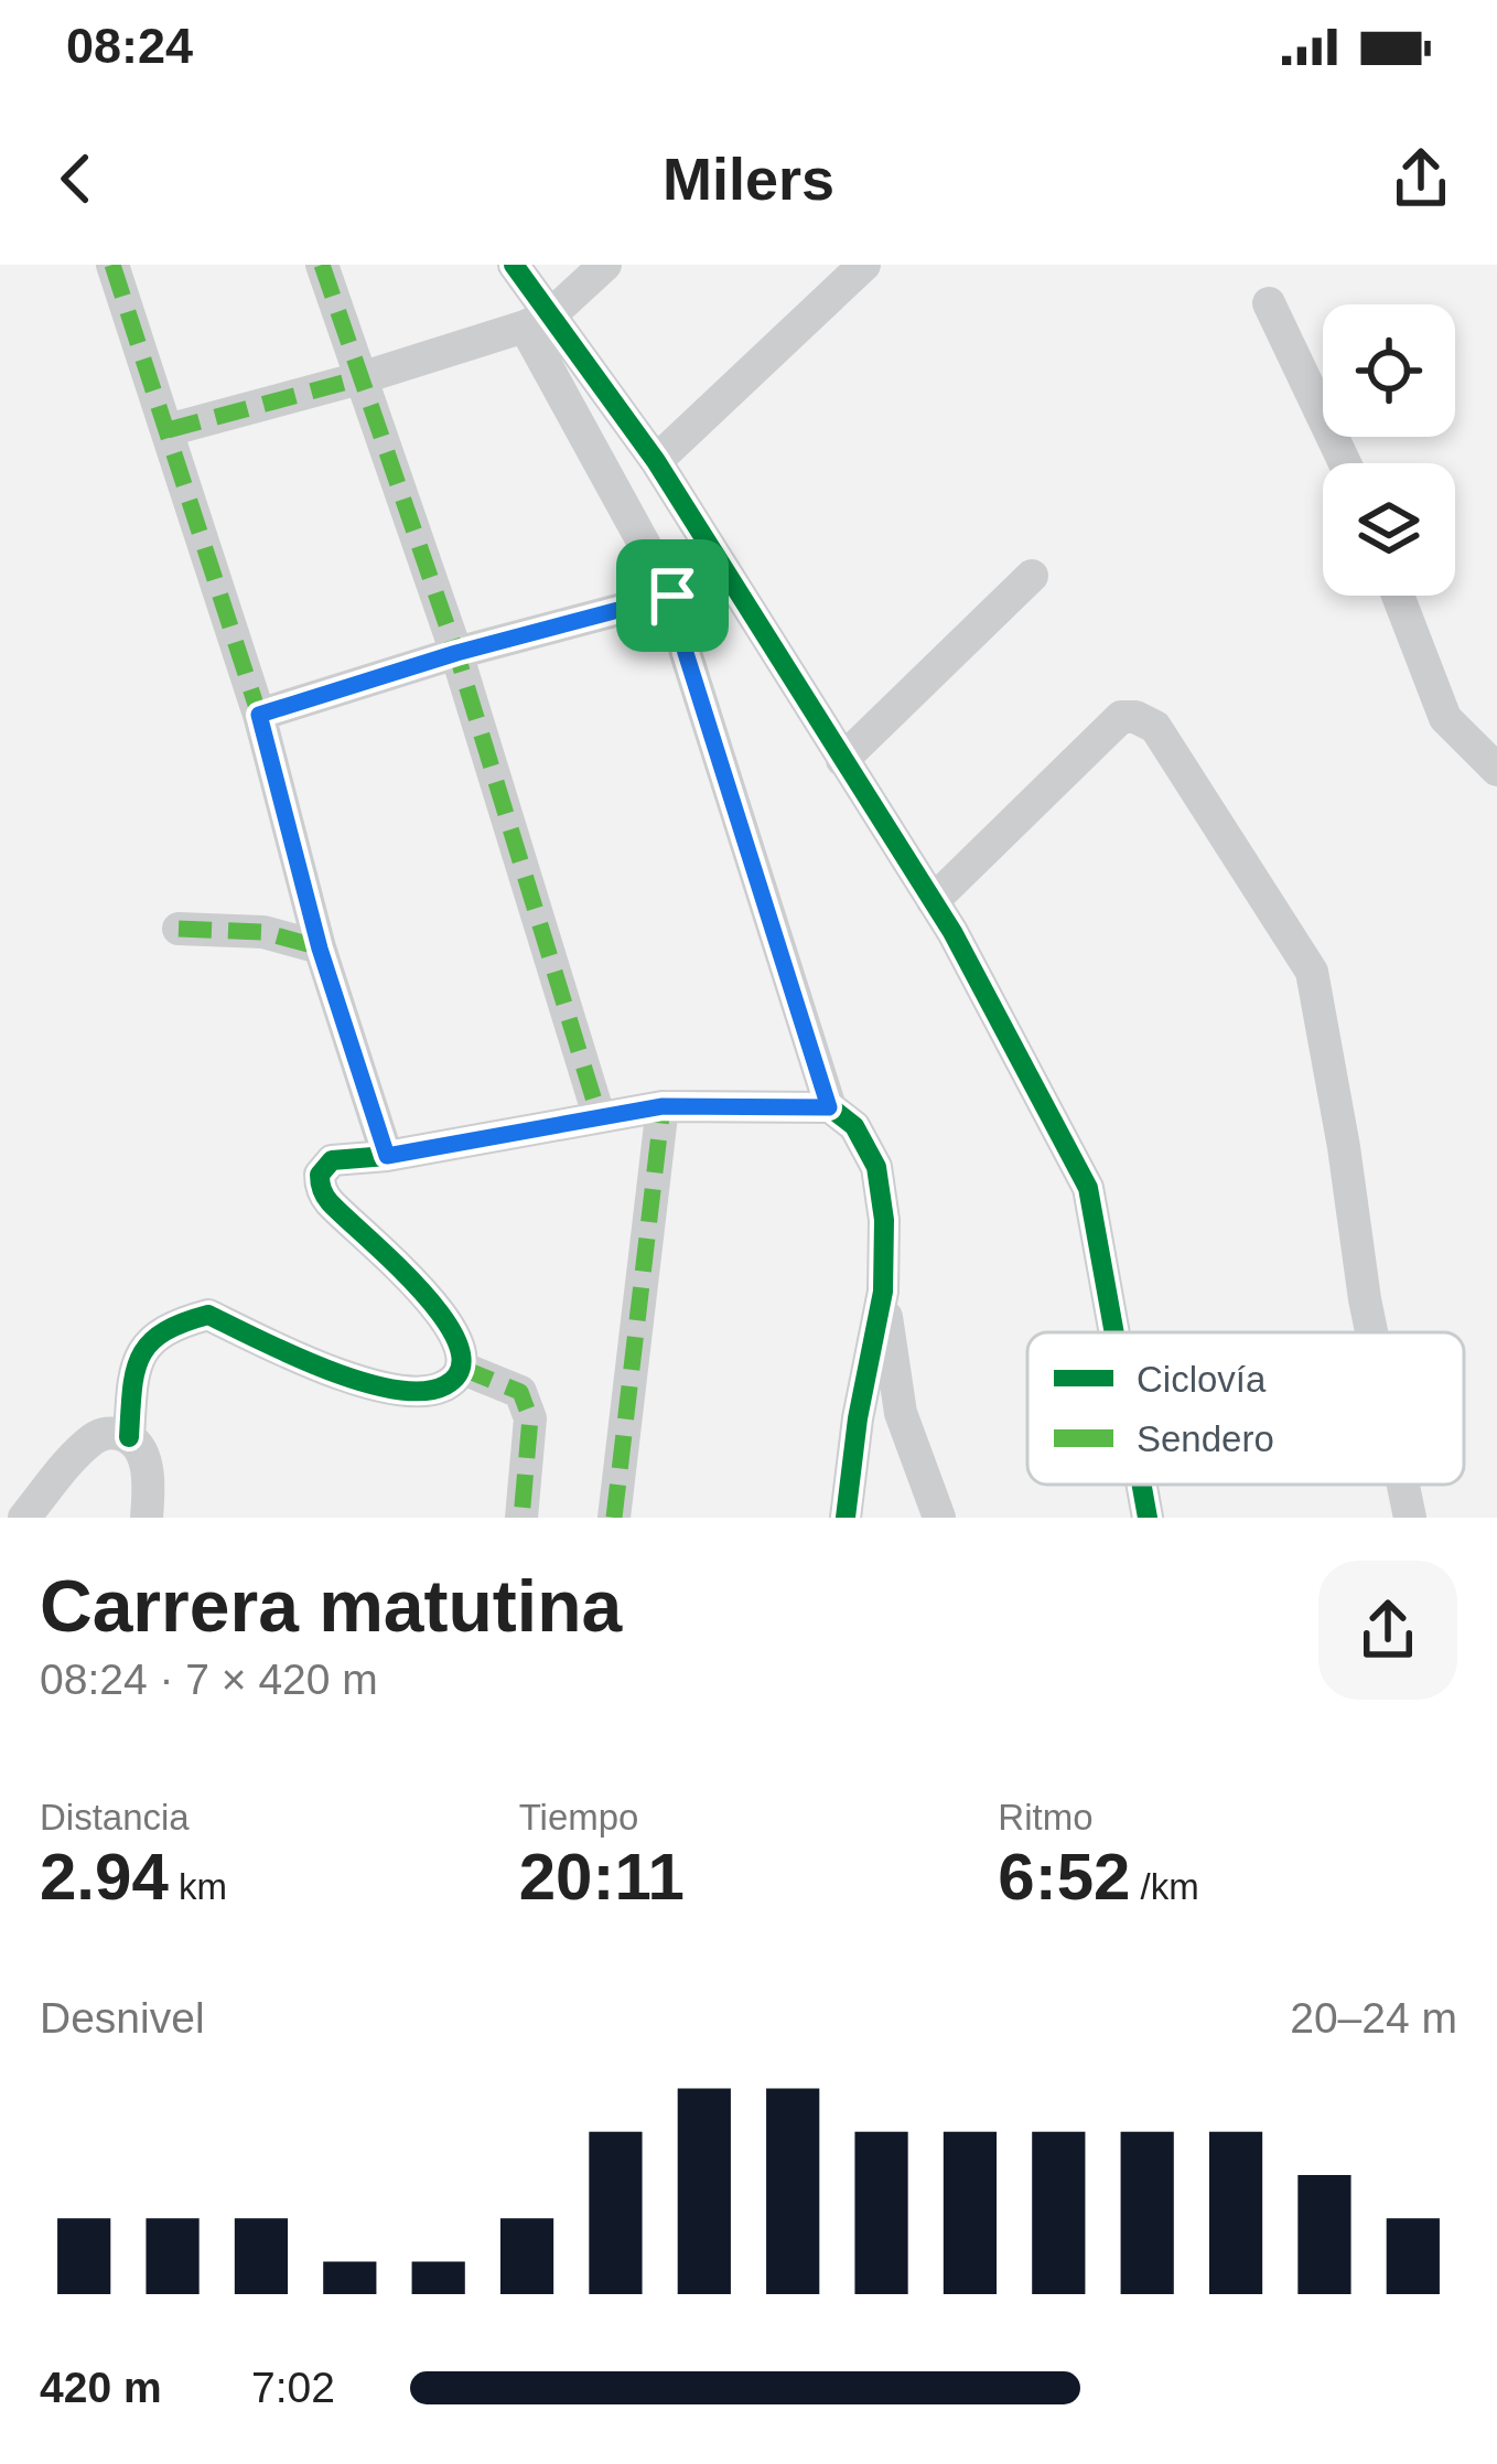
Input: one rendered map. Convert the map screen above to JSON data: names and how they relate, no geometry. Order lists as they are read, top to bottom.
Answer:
{
  "legend": ["Ciclovía", "Sendero"],
  "page": {
    "status": "08:24",
    "header": "Milers",
    "heading": ["Carrera matutina", "08:24 · 7 × 420 m"],
    "stats": [
      ["Distancia", "2.94 km"],
      ["Tiempo", "20:11"],
      ["Ritmo", "6:52 /km"]
    ],
    "chart": ["Desnivel", "20–24 m"],
    "list": [
      {
        "name": "420 m",
        "note": "7:02"
      }
    ]
  }
}
